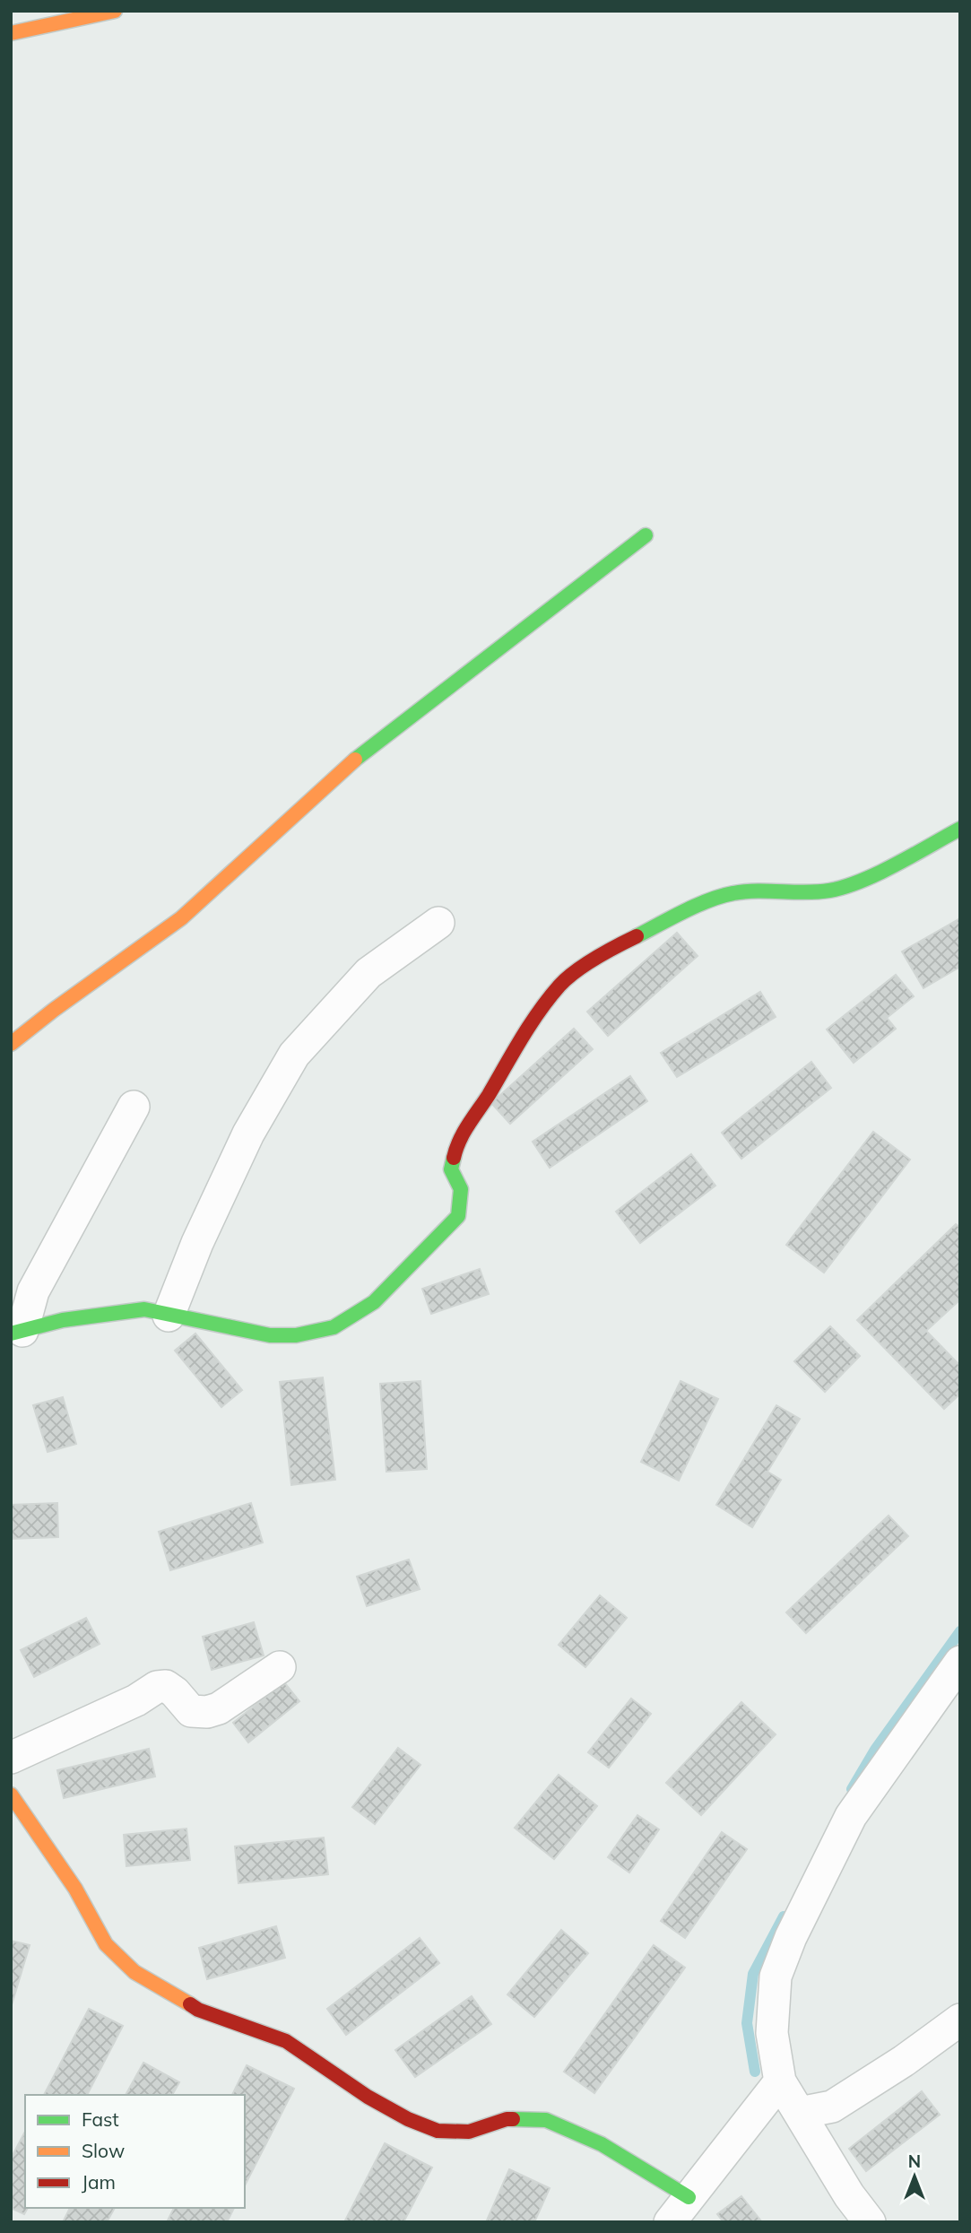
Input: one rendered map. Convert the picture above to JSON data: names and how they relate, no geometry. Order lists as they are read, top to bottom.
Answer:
{
  "legend": ["Fast", "Slow", "Jam"],
  "north": "top"
}
